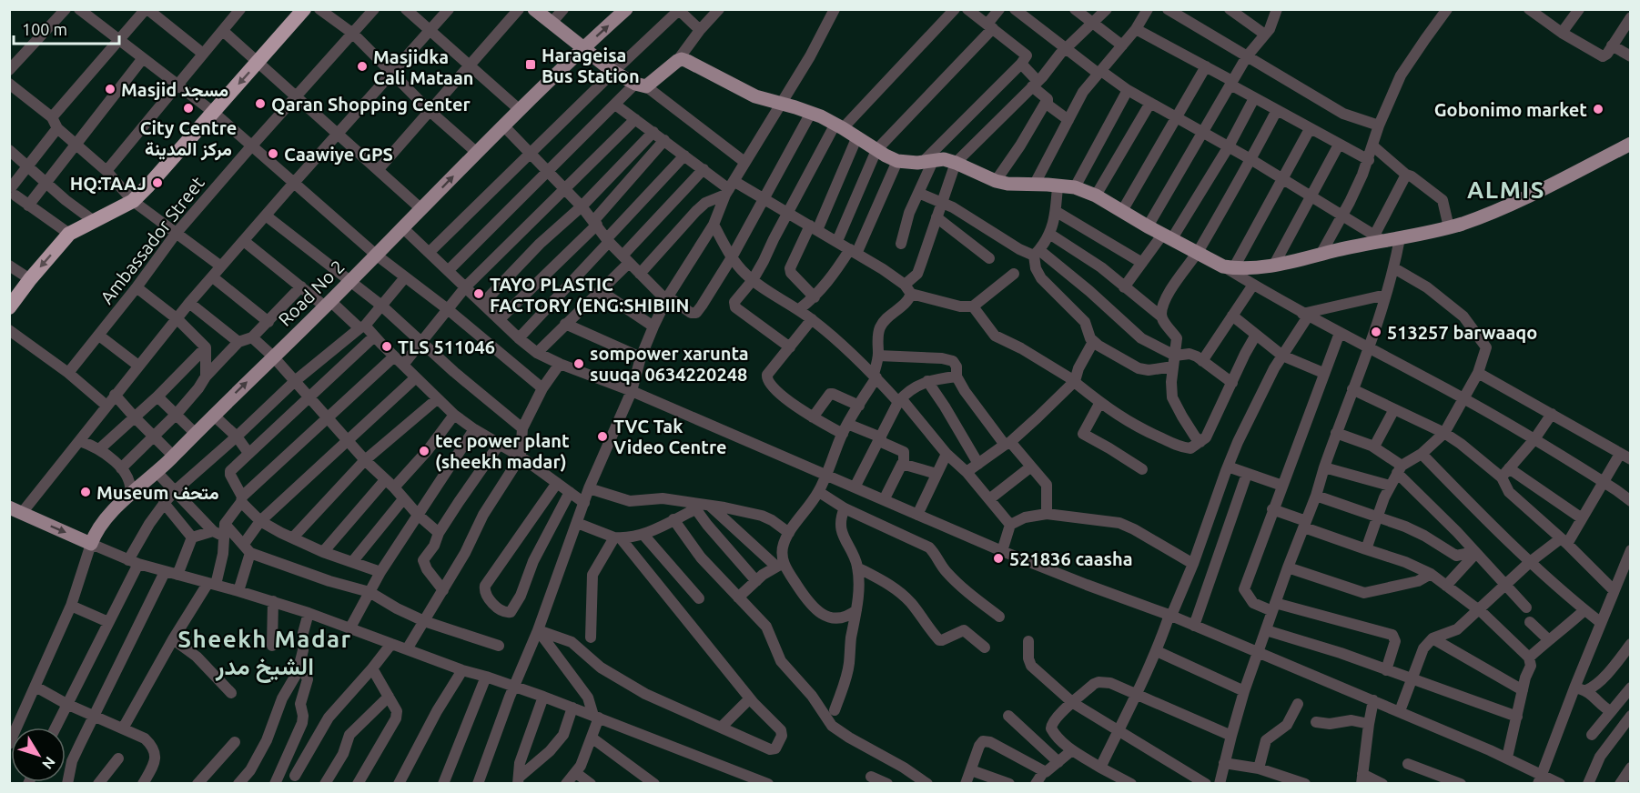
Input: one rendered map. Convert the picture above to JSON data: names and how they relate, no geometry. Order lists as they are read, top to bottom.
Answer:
{
  "streets": {
    "main road": ["Road No 2"],
    "street": ["Ambassador Street"]
  },
  "districts": ["ALMIS", "Sheekh Madar الشيخ مدر"],
  "places": {
    "transit": ["Harageisa Bus Station"],
    "other": [
      "Masjidka Cali Mataan",
      "Masjid مسجد",
      "Qaran Shopping Center",
      "City Centre مركز المدينة",
      "Gobonimo market",
      "Caawiye GPS",
      "HQ:TAAJ",
      "TAYO PLASTIC FACTORY (ENG:SHIBIIN",
      "513257 barwaaqo",
      "TLS 511046",
      "sompower xarunta suuqa 0634220248",
      "TVC Tak Video Centre",
      "tec power plant (sheekh madar)",
      "Museum متحف",
      "521836 caasha"
    ]
  },
  "scale_bar": "100 m",
  "north": "bottom right"
}
